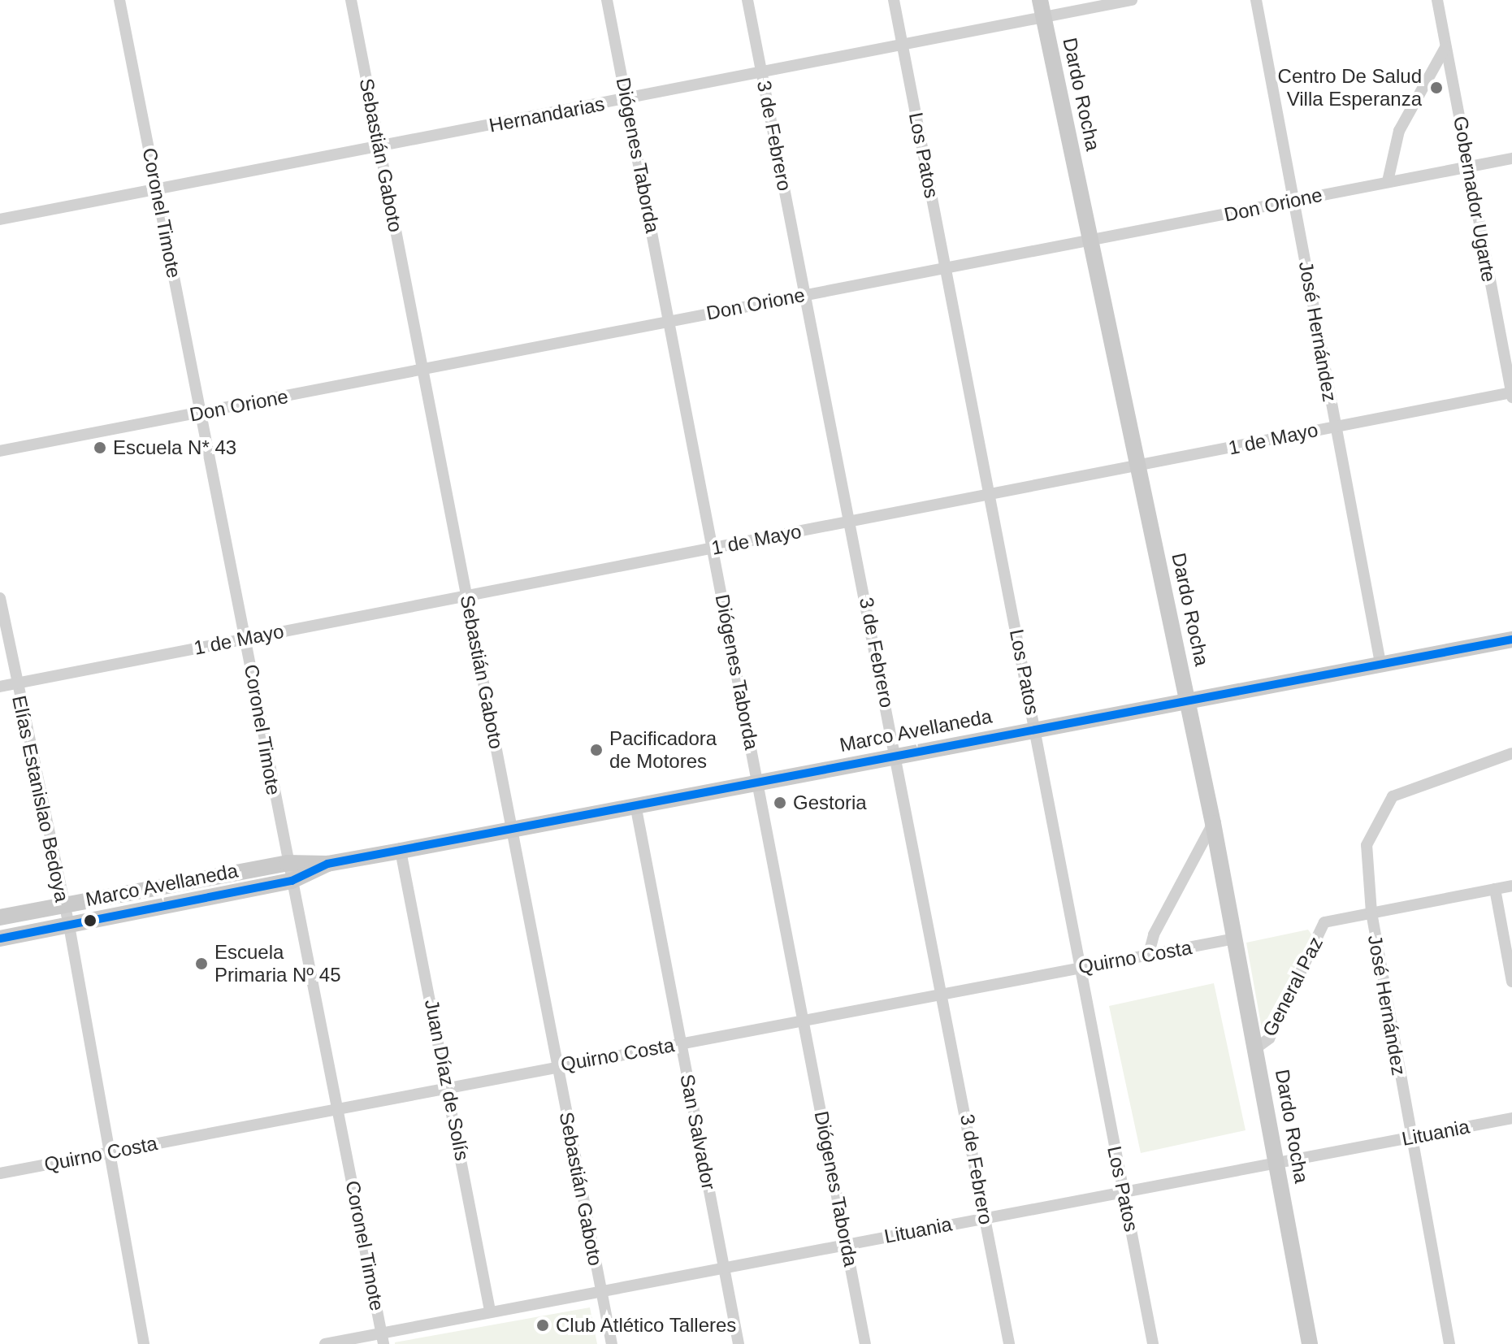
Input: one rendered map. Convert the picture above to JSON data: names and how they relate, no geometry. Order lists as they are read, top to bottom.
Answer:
{
  "streets": {
    "street": [
      "Dardo Rocha",
      "Hernandarias",
      "3 de Febrero",
      "Sebastián Gaboto",
      "Diógenes Taborda",
      "Los Patos",
      "Gobernador Ugarte",
      "Don Orione",
      "Coronel Timote",
      "José Hernández",
      "1 de Mayo",
      "Marco Avellaneda",
      "Elías Estanislao Bedoya",
      "Quirno Costa",
      "General Paz",
      "Juan Díaz de Solís",
      "San Salvador",
      "Lituania"
    ]
  },
  "crossings": [
    ["Dardo Rocha", "Hernandarias"],
    ["Dardo Rocha", "Don Orione"],
    ["Dardo Rocha", "1 de Mayo"],
    ["Dardo Rocha", "Marco Avellaneda"],
    ["Dardo Rocha", "Quirno Costa"],
    ["Dardo Rocha", "General Paz"],
    ["Dardo Rocha", "Lituania"],
    ["Hernandarias", "3 de Febrero"],
    ["Hernandarias", "Sebastián Gaboto"],
    ["Hernandarias", "Diógenes Taborda"],
    ["Hernandarias", "Los Patos"],
    ["Hernandarias", "Coronel Timote"],
    ["3 de Febrero", "Don Orione"],
    ["3 de Febrero", "1 de Mayo"],
    ["3 de Febrero", "Marco Avellaneda"],
    ["3 de Febrero", "Quirno Costa"],
    ["3 de Febrero", "Lituania"],
    ["Sebastián Gaboto", "Don Orione"],
    ["Sebastián Gaboto", "1 de Mayo"],
    ["Sebastián Gaboto", "Marco Avellaneda"],
    ["Sebastián Gaboto", "Quirno Costa"],
    ["Sebastián Gaboto", "Lituania"],
    ["Diógenes Taborda", "Don Orione"],
    ["Diógenes Taborda", "1 de Mayo"],
    ["Diógenes Taborda", "Marco Avellaneda"],
    ["Diógenes Taborda", "Quirno Costa"],
    ["Diógenes Taborda", "Lituania"],
    ["Los Patos", "Don Orione"],
    ["Los Patos", "1 de Mayo"],
    ["Los Patos", "Marco Avellaneda"],
    ["Los Patos", "Quirno Costa"],
    ["Los Patos", "Lituania"],
    ["Gobernador Ugarte", "Don Orione"],
    ["Gobernador Ugarte", "1 de Mayo"],
    ["Don Orione", "Coronel Timote"],
    ["Don Orione", "José Hernández"],
    ["Coronel Timote", "1 de Mayo"],
    ["Coronel Timote", "Marco Avellaneda"],
    ["Coronel Timote", "Quirno Costa"],
    ["Coronel Timote", "Lituania"],
    ["José Hernández", "1 de Mayo"],
    ["José Hernández", "Marco Avellaneda"],
    ["José Hernández", "General Paz"],
    ["José Hernández", "Lituania"],
    ["1 de Mayo", "Elías Estanislao Bedoya"],
    ["Marco Avellaneda", "Elías Estanislao Bedoya"],
    ["Marco Avellaneda", "Juan Díaz de Solís"],
    ["Marco Avellaneda", "San Salvador"],
    ["Elías Estanislao Bedoya", "Quirno Costa"],
    ["Quirno Costa", "Juan Díaz de Solís"],
    ["Quirno Costa", "San Salvador"],
    ["Juan Díaz de Solís", "Lituania"],
    ["San Salvador", "Lituania"]
  ],
  "places": [
    "Centro De Salud Villa Esperanza",
    "Escuela N* 43",
    "Pacificadora de Motores",
    "Gestoria",
    "Escuela Primaria Nº 45",
    "Club Atlético Talleres"
  ]
}
